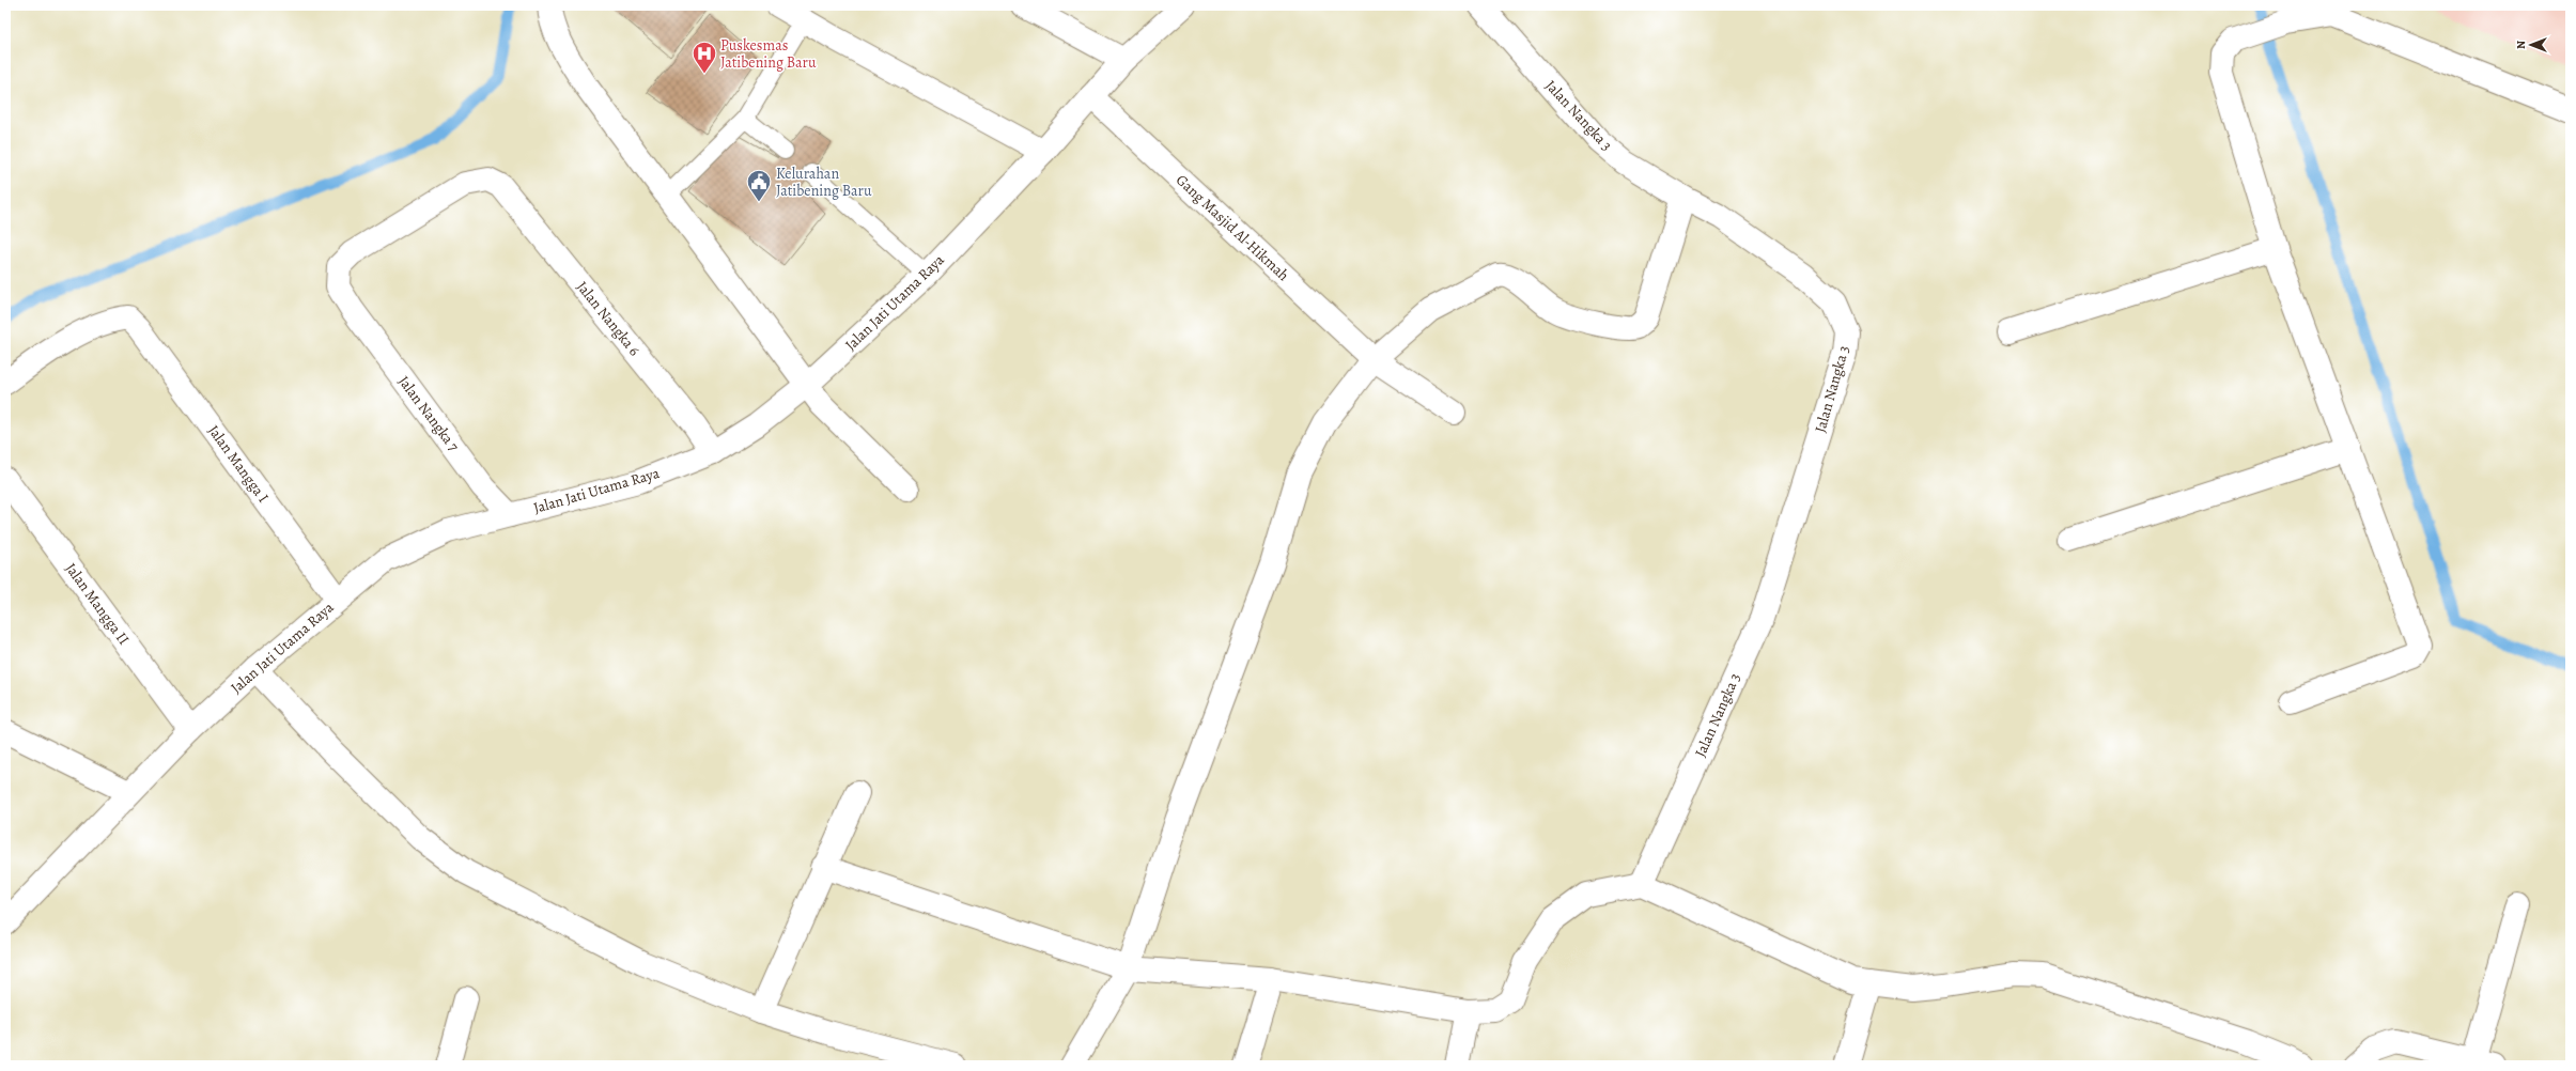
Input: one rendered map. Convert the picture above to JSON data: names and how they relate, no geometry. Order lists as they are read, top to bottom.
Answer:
{
  "streets": {
    "street": [
      "Jalan Nangka 3",
      "Gang Masjid Al-Hikmah",
      "Jalan Jati Utama Raya",
      "Jalan Nangka 6",
      "Jalan Nangka 7",
      "Jalan Mangga I",
      "Jalan Mangga II"
    ]
  },
  "crossings": [
    ["Gang Masjid Al-Hikmah", "Jalan Jati Utama Raya"],
    ["Jalan Jati Utama Raya", "Jalan Nangka 6"],
    ["Jalan Jati Utama Raya", "Jalan Nangka 7"],
    ["Jalan Jati Utama Raya", "Jalan Mangga I"],
    ["Jalan Jati Utama Raya", "Jalan Mangga II"],
    ["Jalan Nangka 6", "Jalan Nangka 7"]
  ],
  "places": {
    "hospital": ["Puskesmas Jatibening Baru"],
    "public building": ["Kelurahan Jatibening Baru"]
  },
  "north": "left"
}
